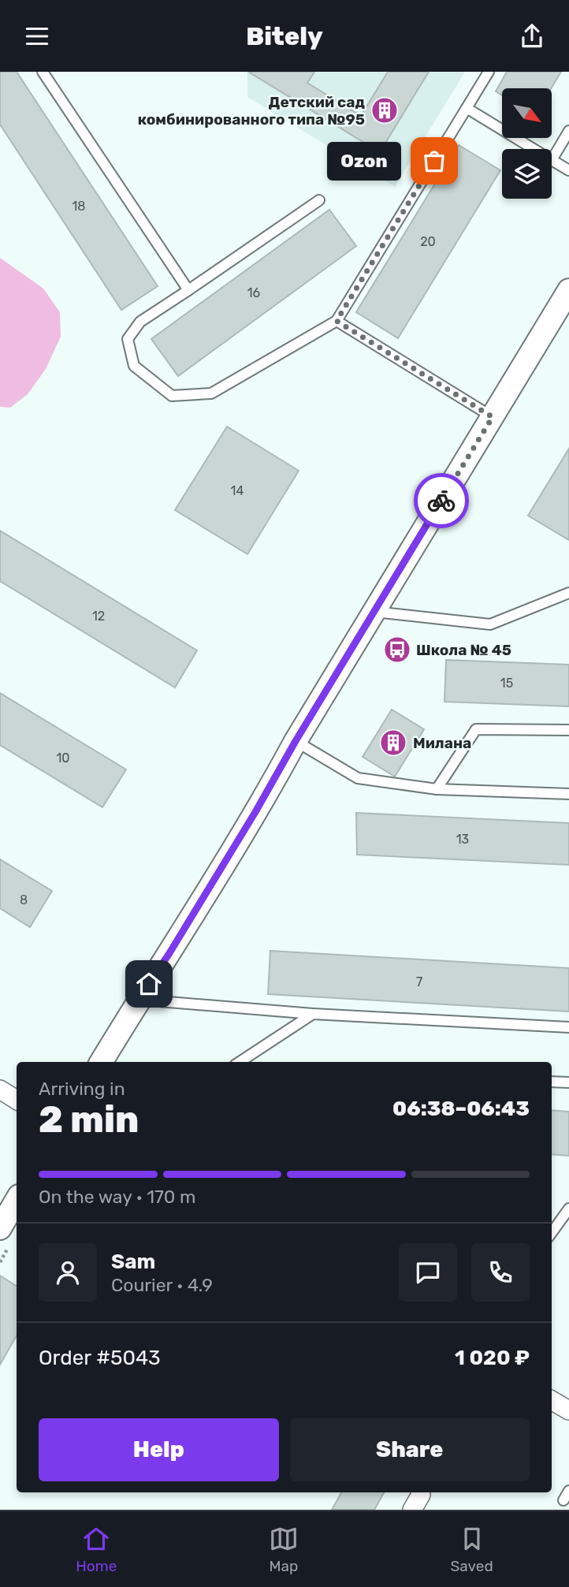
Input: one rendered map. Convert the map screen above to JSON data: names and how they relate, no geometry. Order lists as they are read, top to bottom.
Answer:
{
  "places": {
    "building": ["Детский сад комбинированного типа №95", "Милана"],
    "other": ["Ozon"],
    "bus stop": ["Школа № 45"]
  },
  "house_numbers": [
    "18",
    "20",
    "16",
    "14",
    "12",
    "15",
    "10",
    "13",
    "8",
    "7"
  ],
  "north": "bottom right",
  "page": {
    "header": "Bitely",
    "bubble": "Ozon",
    "heading": ["2 min", "Arriving in", "06:38–06:43"],
    "panel": [
      "Sam",
      "Courier · 4.9",
      "Order #5043",
      "1 020 ₽"
    ],
    "bar": "On the way · 170 m",
    "buttons": ["Help", "Share"],
    "tabs": ["Home", "Map", "Saved"]
  }
}
